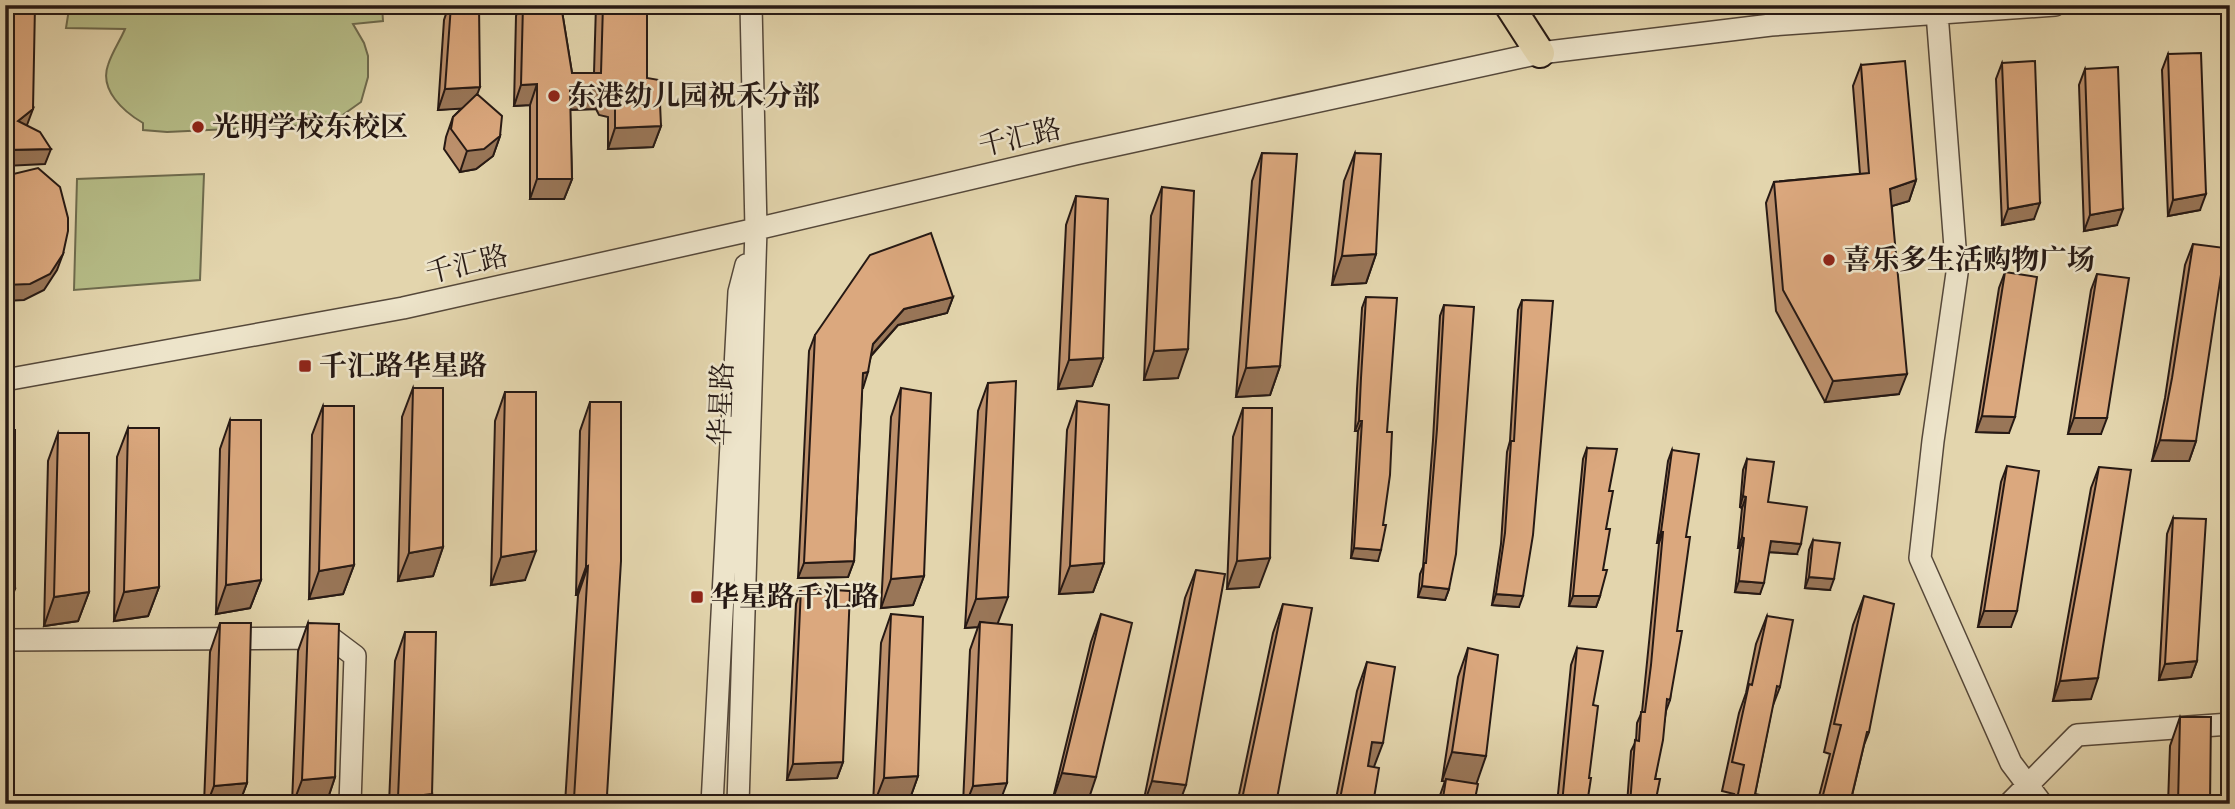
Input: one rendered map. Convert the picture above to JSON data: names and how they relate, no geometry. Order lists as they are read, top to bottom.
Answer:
{
  "streets": {
    "street": ["千汇路", "华星路"]
  },
  "crossings": [
    ["千汇路", "华星路"]
  ],
  "places": {
    "other": ["东港幼儿园祝禾分部", "光明学校东校区", "喜乐多生活购物广场"],
    "transit": ["千汇路华星路", "华星路千汇路"]
  }
}
